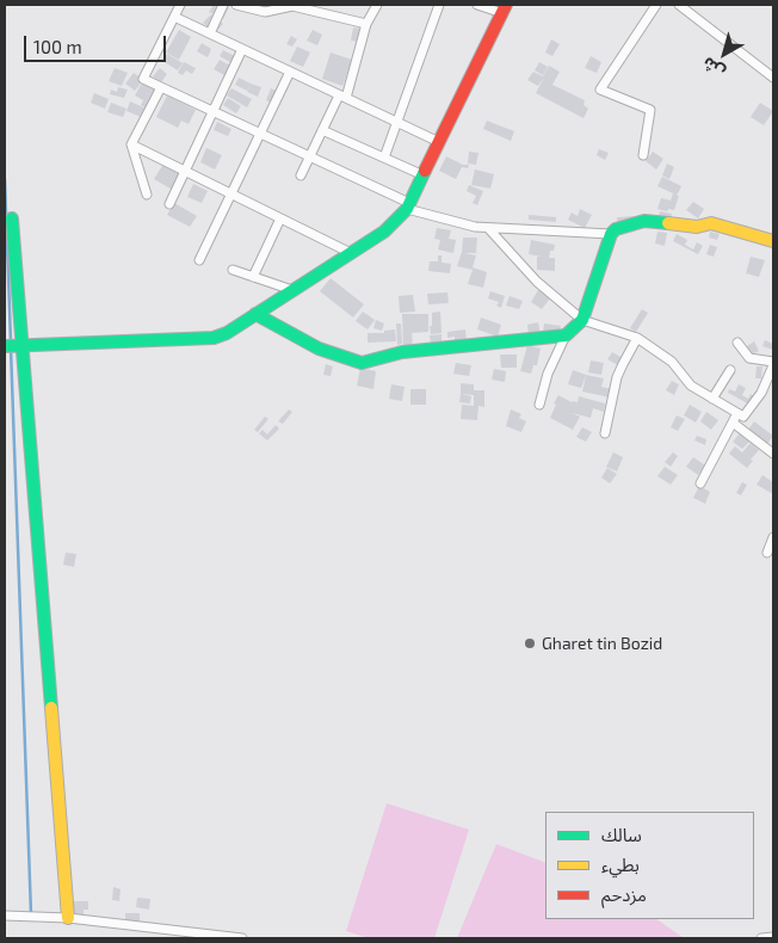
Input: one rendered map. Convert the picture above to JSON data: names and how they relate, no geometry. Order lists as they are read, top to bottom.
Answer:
{
  "places": ["Gharet tin Bozid"],
  "legend": ["سالك", "بطيء", "مزدحم"],
  "scale_bar": "100 m",
  "north": "bottom left"
}
